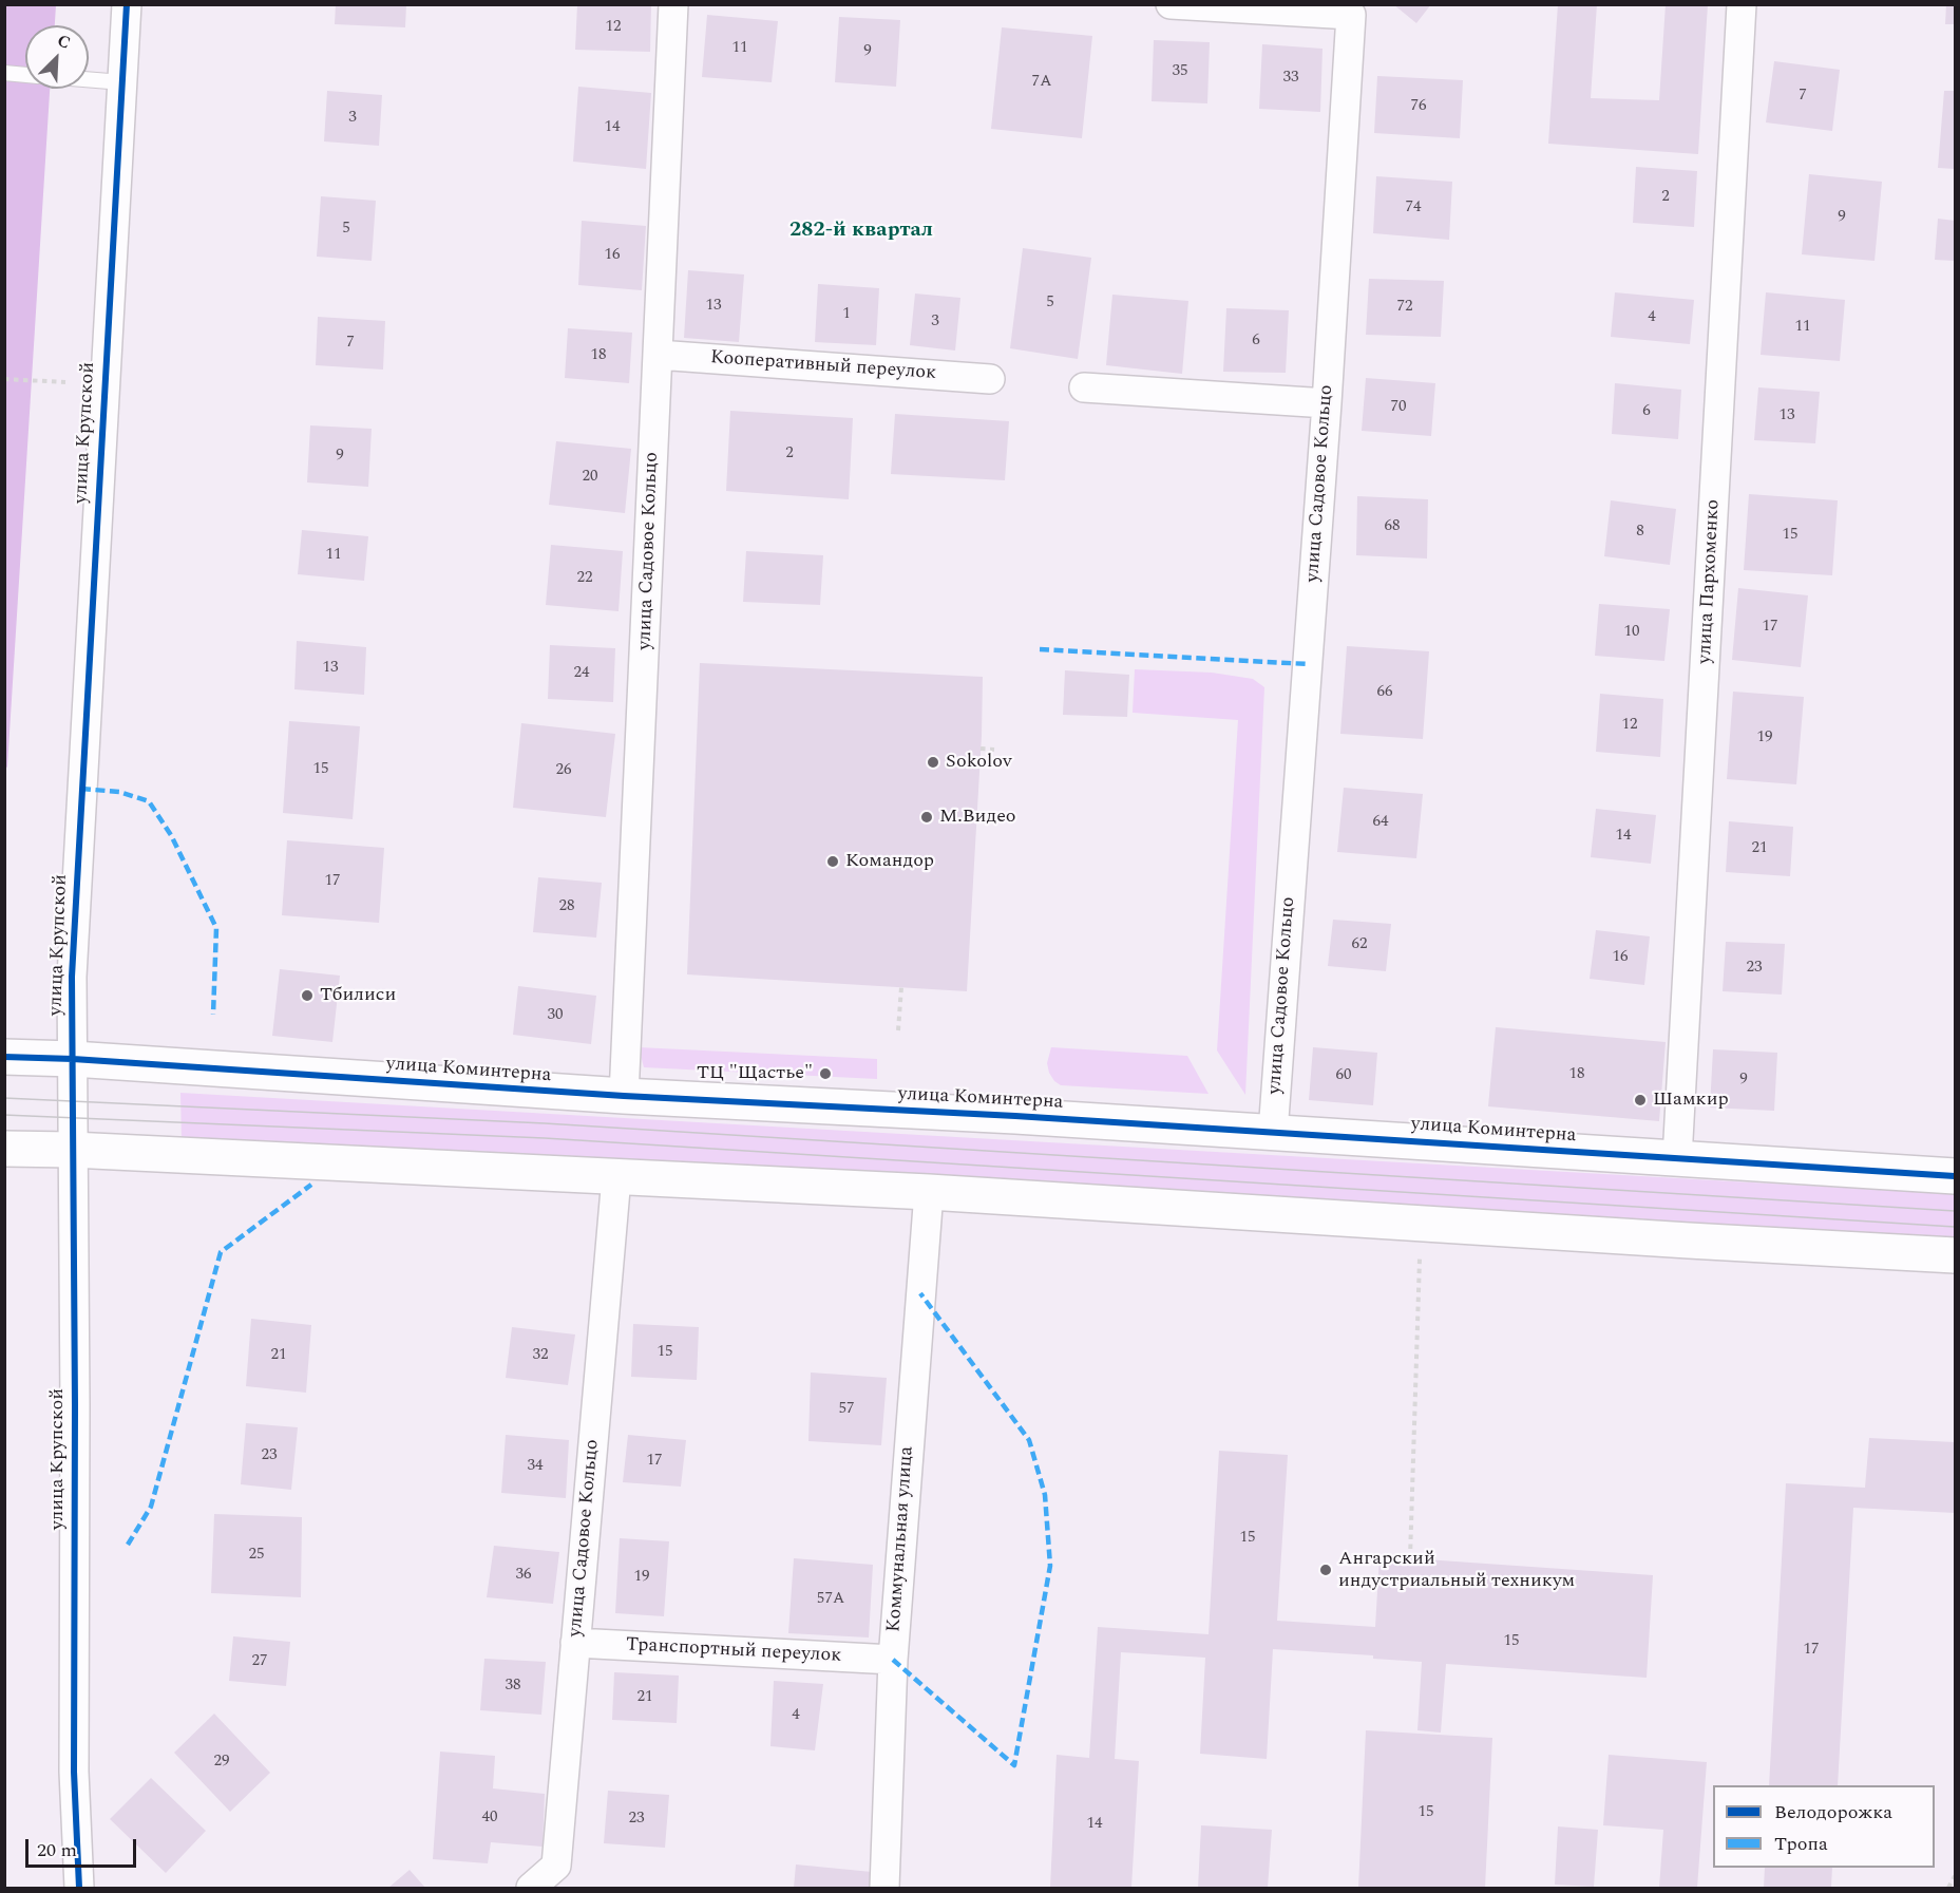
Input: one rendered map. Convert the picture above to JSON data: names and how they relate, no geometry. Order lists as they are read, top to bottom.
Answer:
{
  "streets": {
    "street": [
      "Кооперативный переулок",
      "улица Крупской",
      "улица Садовое Кольцо",
      "улица Пархоменко",
      "улица Коминтерна",
      "Коммунальная улица",
      "Транспортный переулок"
    ]
  },
  "crossings": [
    ["Кооперативный переулок", "улица Садовое Кольцо"],
    ["улица Крупской", "улица Коминтерна"],
    ["улица Садовое Кольцо", "улица Коминтерна"],
    ["улица Садовое Кольцо", "Транспортный переулок"],
    ["улица Пархоменко", "улица Коминтерна"],
    ["Коммунальная улица", "Транспортный переулок"]
  ],
  "districts": ["282-й квартал"],
  "places": [
    "Sokolov",
    "М.Видео",
    "Командор",
    "Тбилиси",
    "ТЦ \"Щастье\"",
    "Шамкир",
    "Ангарский индустриальный техникум"
  ],
  "house_numbers": [
    "12",
    "11",
    "9",
    "35",
    "33",
    "7А",
    "7",
    "76",
    "3",
    "14",
    "2",
    "74",
    "9",
    "5",
    "16",
    "5",
    "13",
    "72",
    "1",
    "4",
    "3",
    "11",
    "6",
    "7",
    "18",
    "70",
    "6",
    "13",
    "2",
    "9",
    "20",
    "68",
    "8",
    "15",
    "11",
    "22",
    "17",
    "10",
    "13",
    "24",
    "66",
    "12",
    "19",
    "15",
    "26",
    "64",
    "14",
    "21",
    "17",
    "28",
    "62",
    "16",
    "23",
    "30",
    "18",
    "60",
    "9",
    "15",
    "21",
    "32",
    "57",
    "23",
    "17",
    "34",
    "15",
    "25",
    "36",
    "19",
    "57А",
    "15",
    "17",
    "27",
    "38",
    "21",
    "4",
    "29",
    "15",
    "40",
    "23",
    "14"
  ],
  "legend": ["Велодорожка", "Тропа"],
  "scale_bar": "20 m",
  "north": "top right"
}
